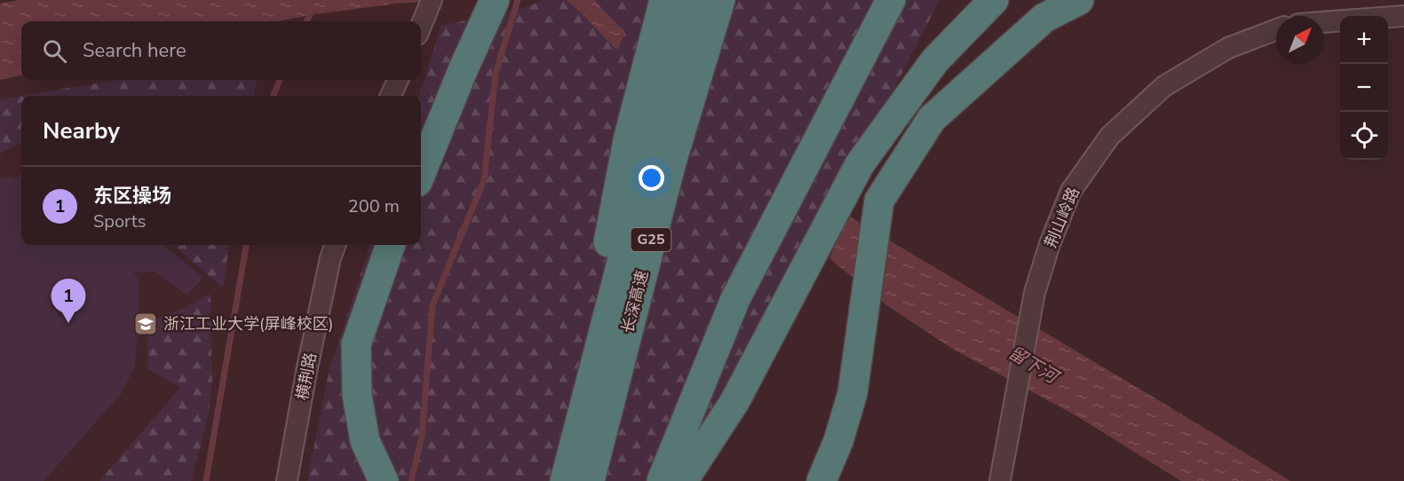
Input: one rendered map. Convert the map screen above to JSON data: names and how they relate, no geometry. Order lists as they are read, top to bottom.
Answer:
{
  "streets": {
    "highway": ["G25", "长深高速"],
    "street": ["荆山岭路", "横荆路"]
  },
  "water": ["留下河"],
  "places": {
    "school or university": ["浙江工业大学(屏峰校区)"]
  },
  "north": "top right",
  "page": {
    "map_buttons": ["+", "−"],
    "search": "Search here",
    "heading": "Nearby",
    "list": [
      {
        "mark": "1",
        "name": "东区操场",
        "note": "Sports",
        "value": "200 m"
      }
    ],
    "pins": "1"
  }
}
